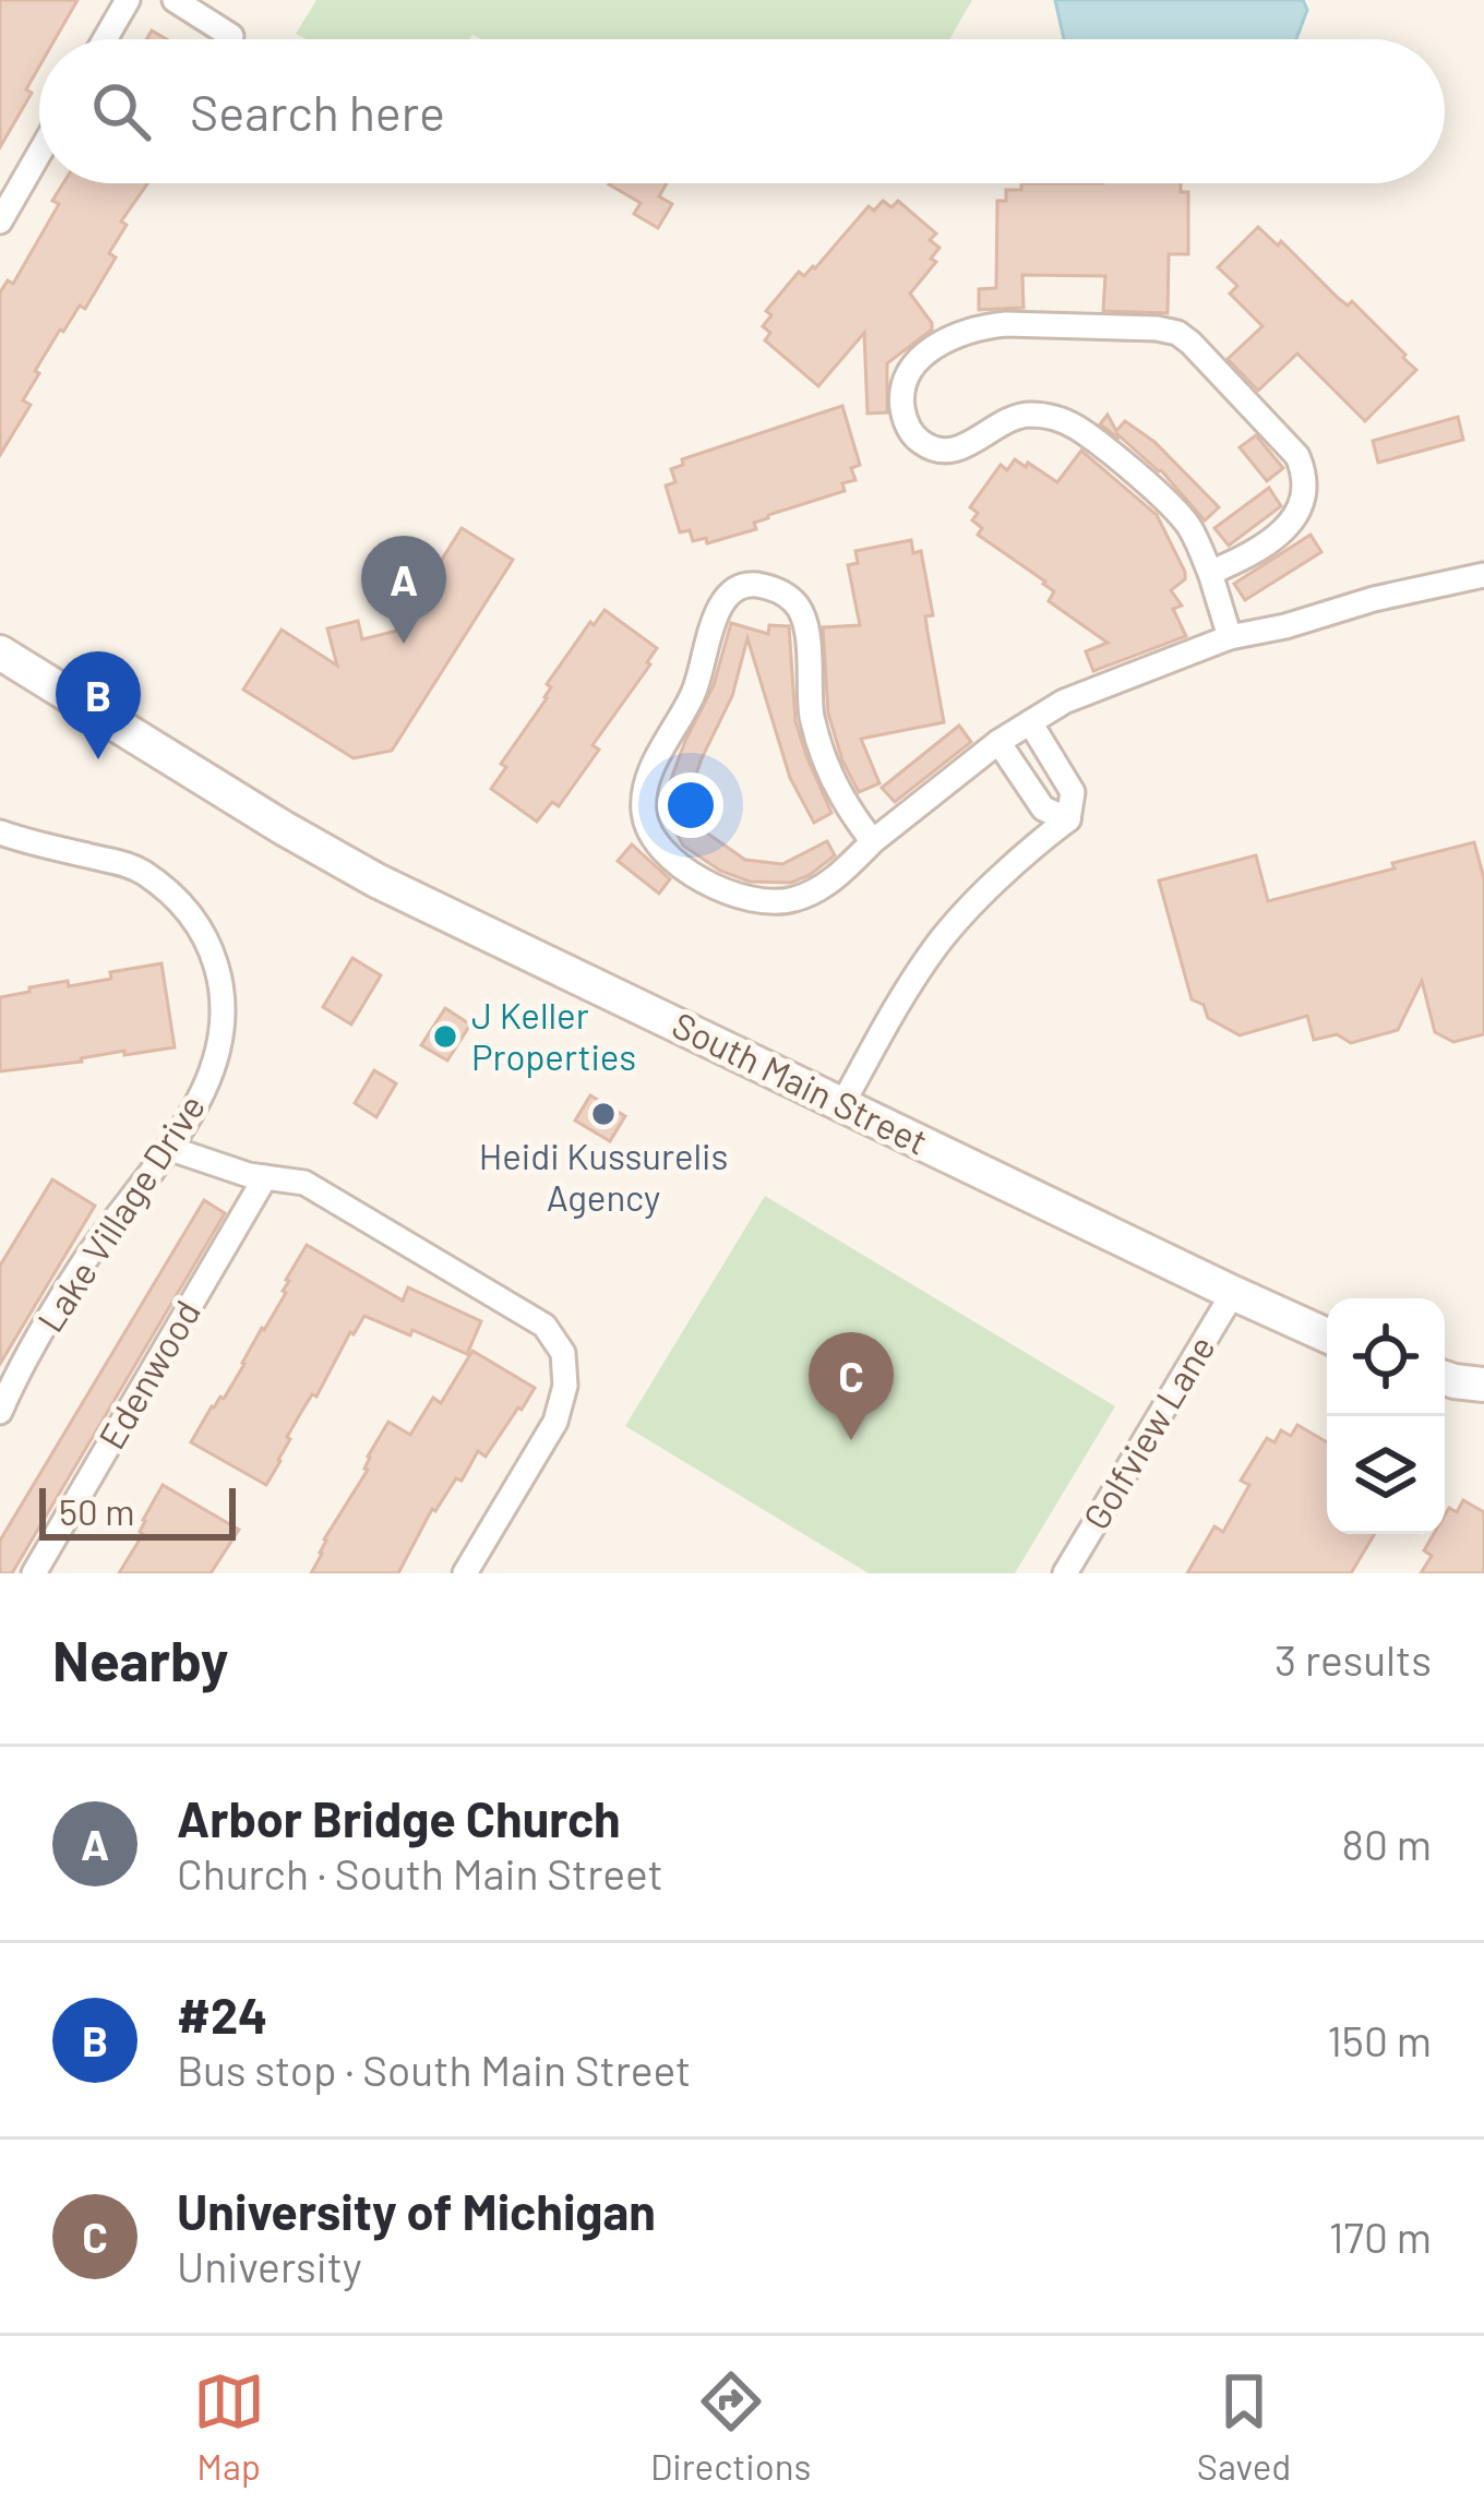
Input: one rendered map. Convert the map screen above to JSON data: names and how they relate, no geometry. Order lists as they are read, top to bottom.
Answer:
{
  "streets": {
    "street": [
      "South Main Street",
      "Lake Village Drive",
      "Edenwood",
      "Golfview Lane"
    ]
  },
  "crossings": [
    ["South Main Street", "Golfview Lane"]
  ],
  "places": ["J Keller Properties", "Heidi Kussurelis Agency"],
  "scale_bar": "50 m",
  "page": {
    "search": "Search here",
    "pins": ["A", "B", "C"],
    "scale": "50 m",
    "heading": ["Nearby", "3 results"],
    "list": [
      {
        "mark": "A",
        "name": "Arbor Bridge Church",
        "note": "Church · South Main Street",
        "value": "80 m"
      },
      {
        "mark": "B",
        "name": "#24",
        "note": "Bus stop · South Main Street",
        "value": "150 m"
      },
      {
        "mark": "C",
        "name": "University of Michigan",
        "note": "University",
        "value": "170 m"
      }
    ],
    "nav": ["Map", "Directions", "Saved"]
  }
}
